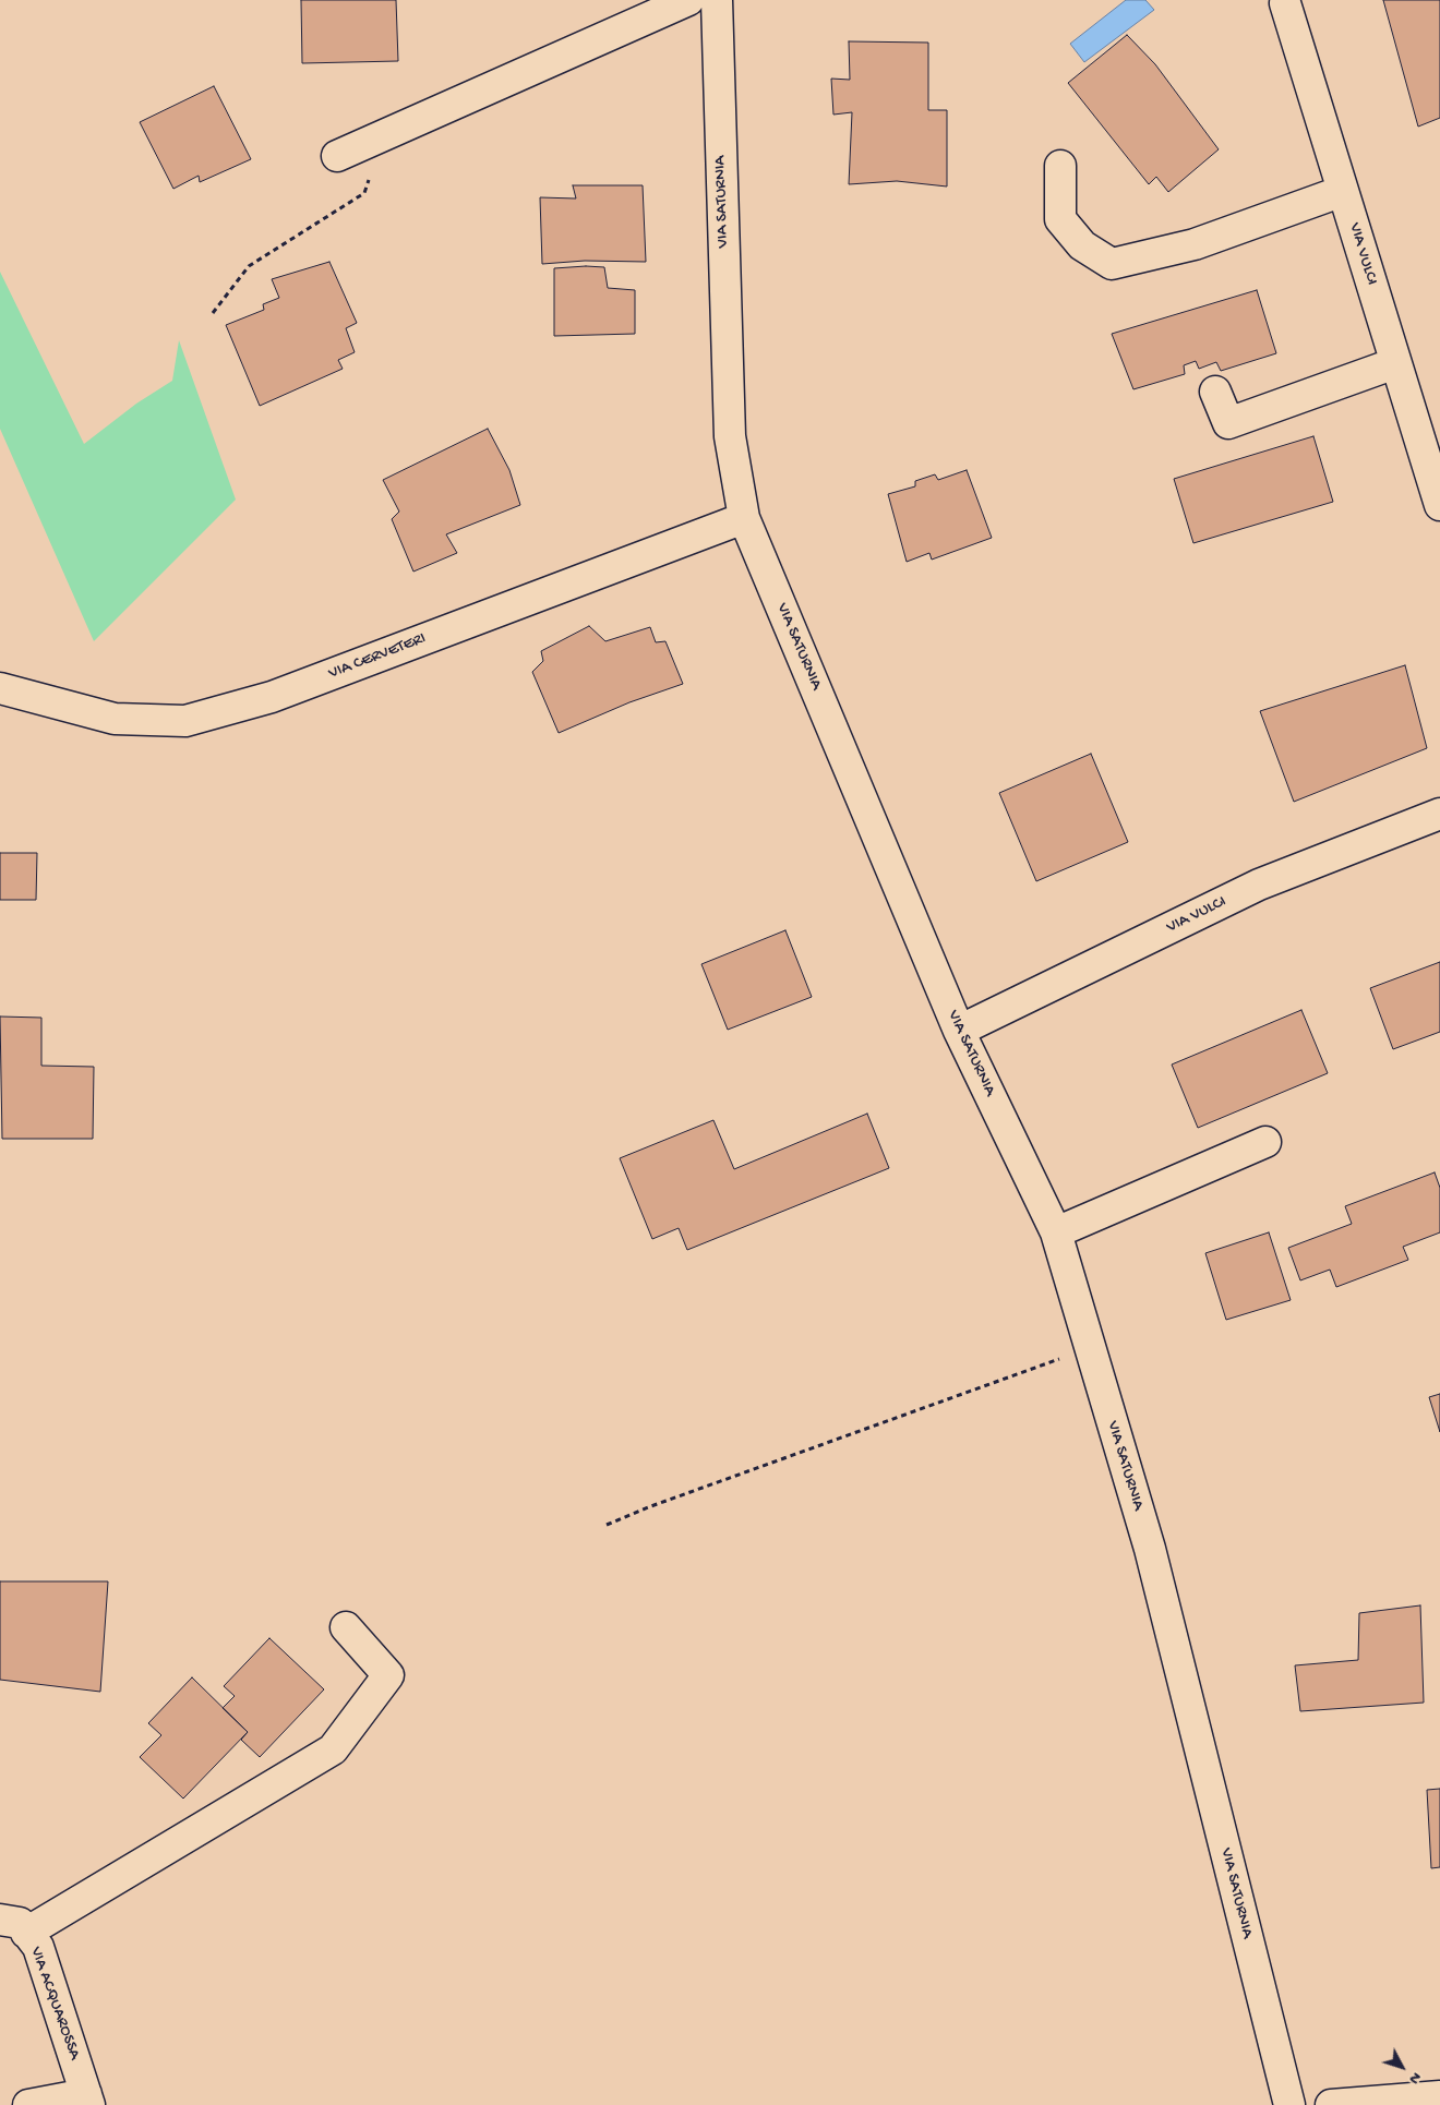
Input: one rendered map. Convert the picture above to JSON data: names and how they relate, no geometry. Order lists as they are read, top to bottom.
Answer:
{
  "streets": {
    "street": [
      "VIA SATURNIA",
      "VIA VULCI",
      "VIA CERVETERI",
      "VIA ACQUAROSSA"
    ]
  },
  "crossings": [
    ["VIA SATURNIA", "VIA VULCI"],
    ["VIA SATURNIA", "VIA CERVETERI"]
  ],
  "north": "bottom right"
}
